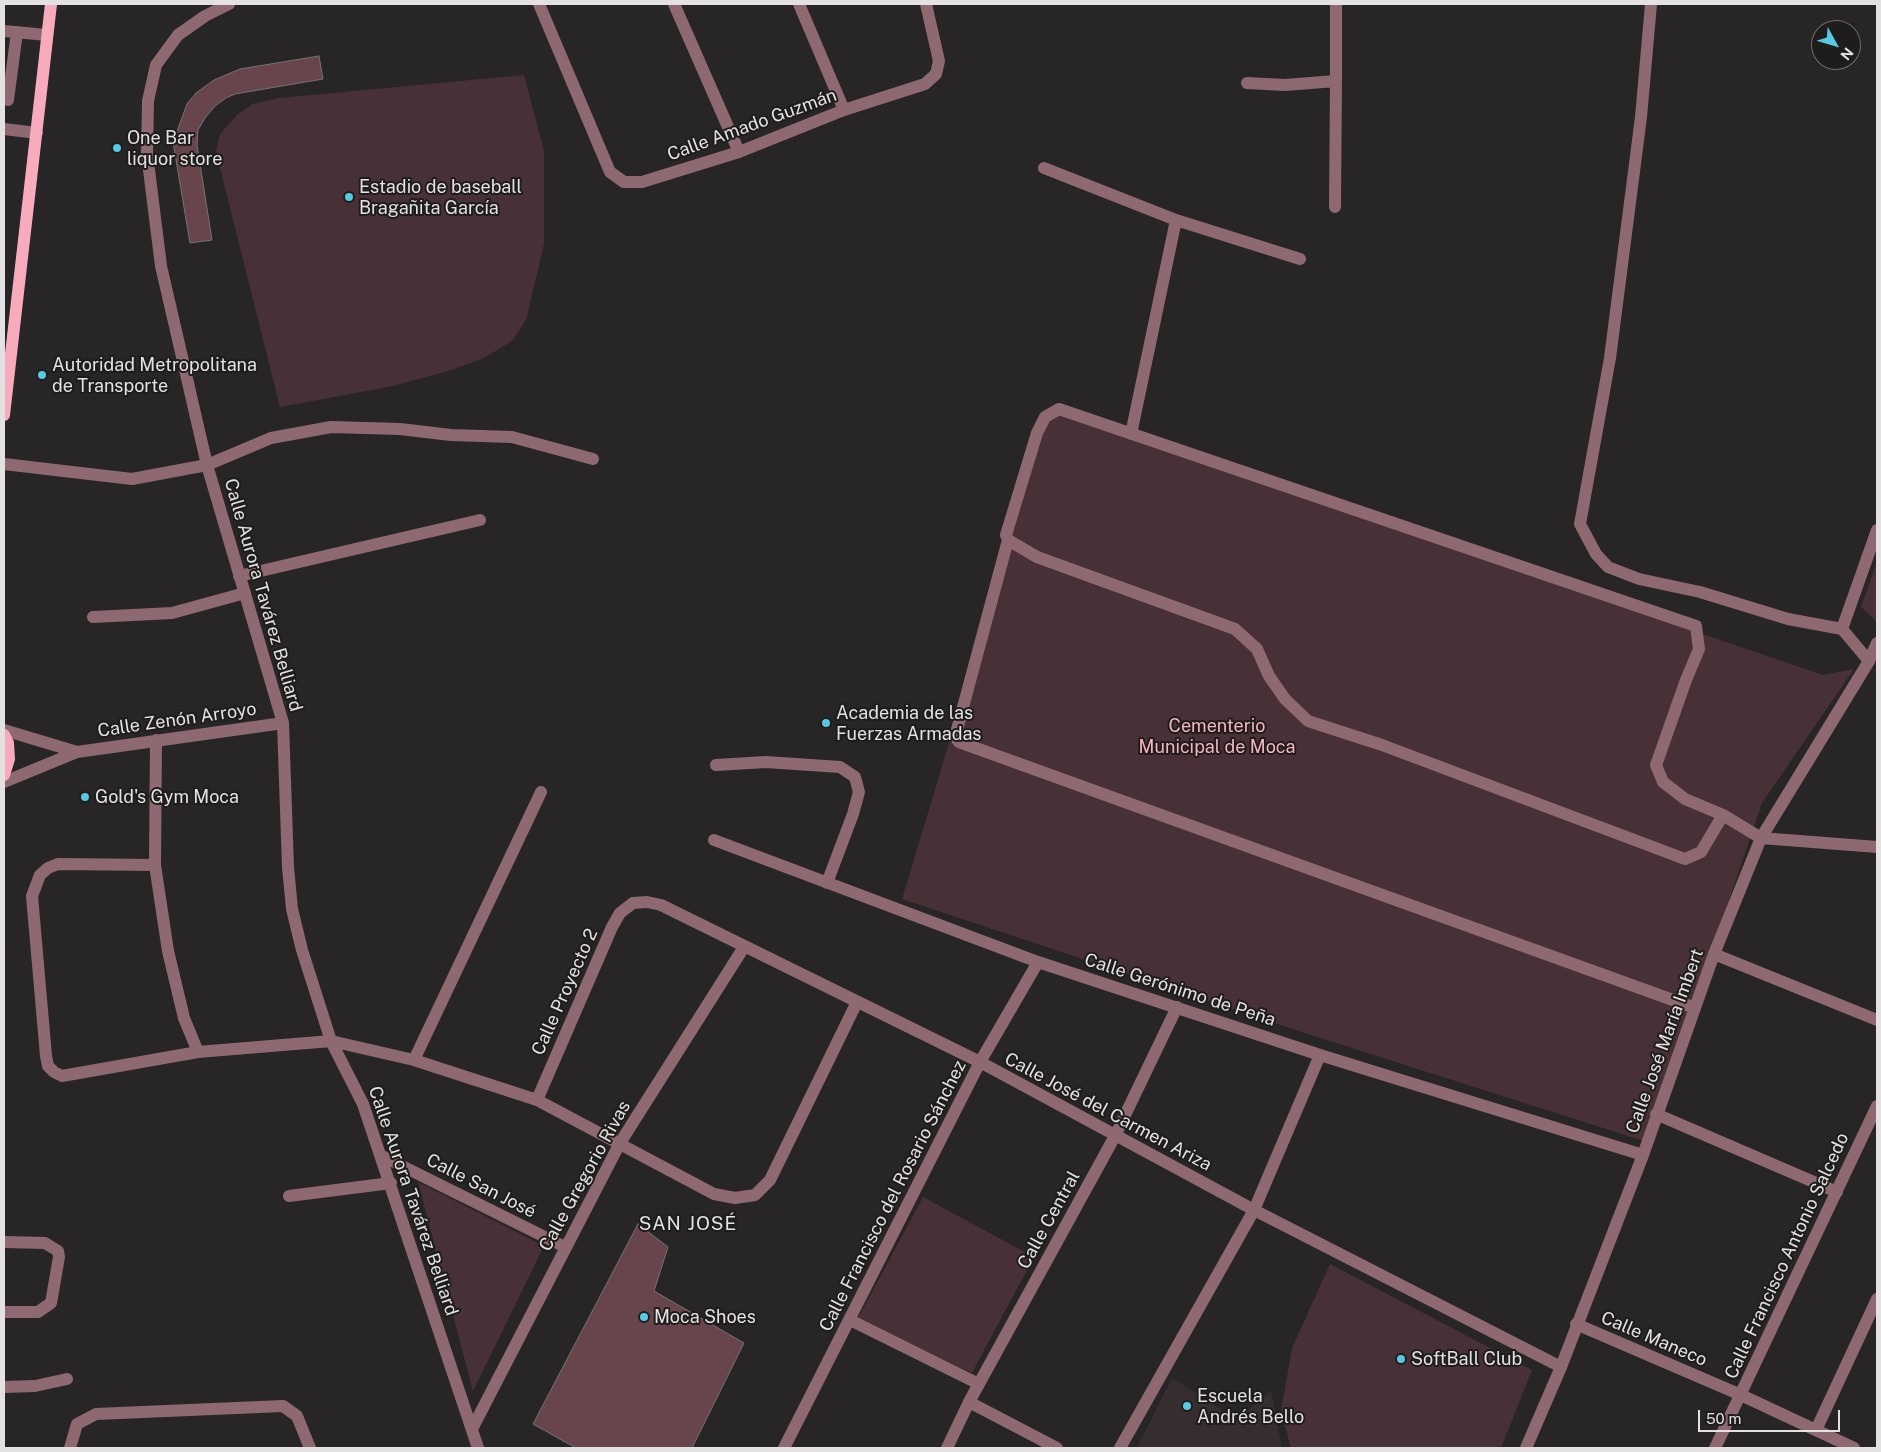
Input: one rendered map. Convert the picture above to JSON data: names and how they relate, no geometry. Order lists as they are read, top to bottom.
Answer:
{
  "streets": {
    "street": [
      "Calle Amado Guzmán",
      "Calle Aurora Tavárez Belliard",
      "Calle Zenón Arroyo",
      "Calle Gerónimo de Peña",
      "Calle Proyecto 2",
      "Calle José María Imbert",
      "Calle José del Carmen Ariza",
      "Calle Gregorio Rivas",
      "Calle San José",
      "Calle Francisco del Rosario Sánchez",
      "Calle Central",
      "Calle Francisco Antonio Salcedo",
      "Calle Maneco"
    ]
  },
  "crossings": [
    ["Calle Aurora Tavárez Belliard", "Calle Zenón Arroyo"],
    ["Calle Aurora Tavárez Belliard", "Calle Gregorio Rivas"],
    ["Calle Aurora Tavárez Belliard", "Calle San José"],
    ["Calle Gerónimo de Peña", "Calle José María Imbert"],
    ["Calle Gerónimo de Peña", "Calle Francisco del Rosario Sánchez"],
    ["Calle Gerónimo de Peña", "Calle Central"],
    ["Calle Proyecto 2", "Calle José del Carmen Ariza"],
    ["Calle José María Imbert", "Calle José del Carmen Ariza"],
    ["Calle José María Imbert", "Calle Maneco"],
    ["Calle José del Carmen Ariza", "Calle Gregorio Rivas"],
    ["Calle José del Carmen Ariza", "Calle Francisco del Rosario Sánchez"],
    ["Calle José del Carmen Ariza", "Calle Central"],
    ["Calle Gregorio Rivas", "Calle San José"],
    ["Calle Francisco Antonio Salcedo", "Calle Maneco"]
  ],
  "districts": ["SAN JOSÉ"],
  "parks": ["Cementerio Municipal de Moca"],
  "places": [
    "One Bar liquor store",
    "Estadio de baseball Bragañita García",
    "Autoridad Metropolitana de Transporte",
    "Academia de las Fuerzas Armadas",
    "Gold's Gym Moca",
    "Moca Shoes",
    "SoftBall Club",
    "Escuela Andrés Bello"
  ],
  "scale_bar": "50 m",
  "north": "bottom right"
}
